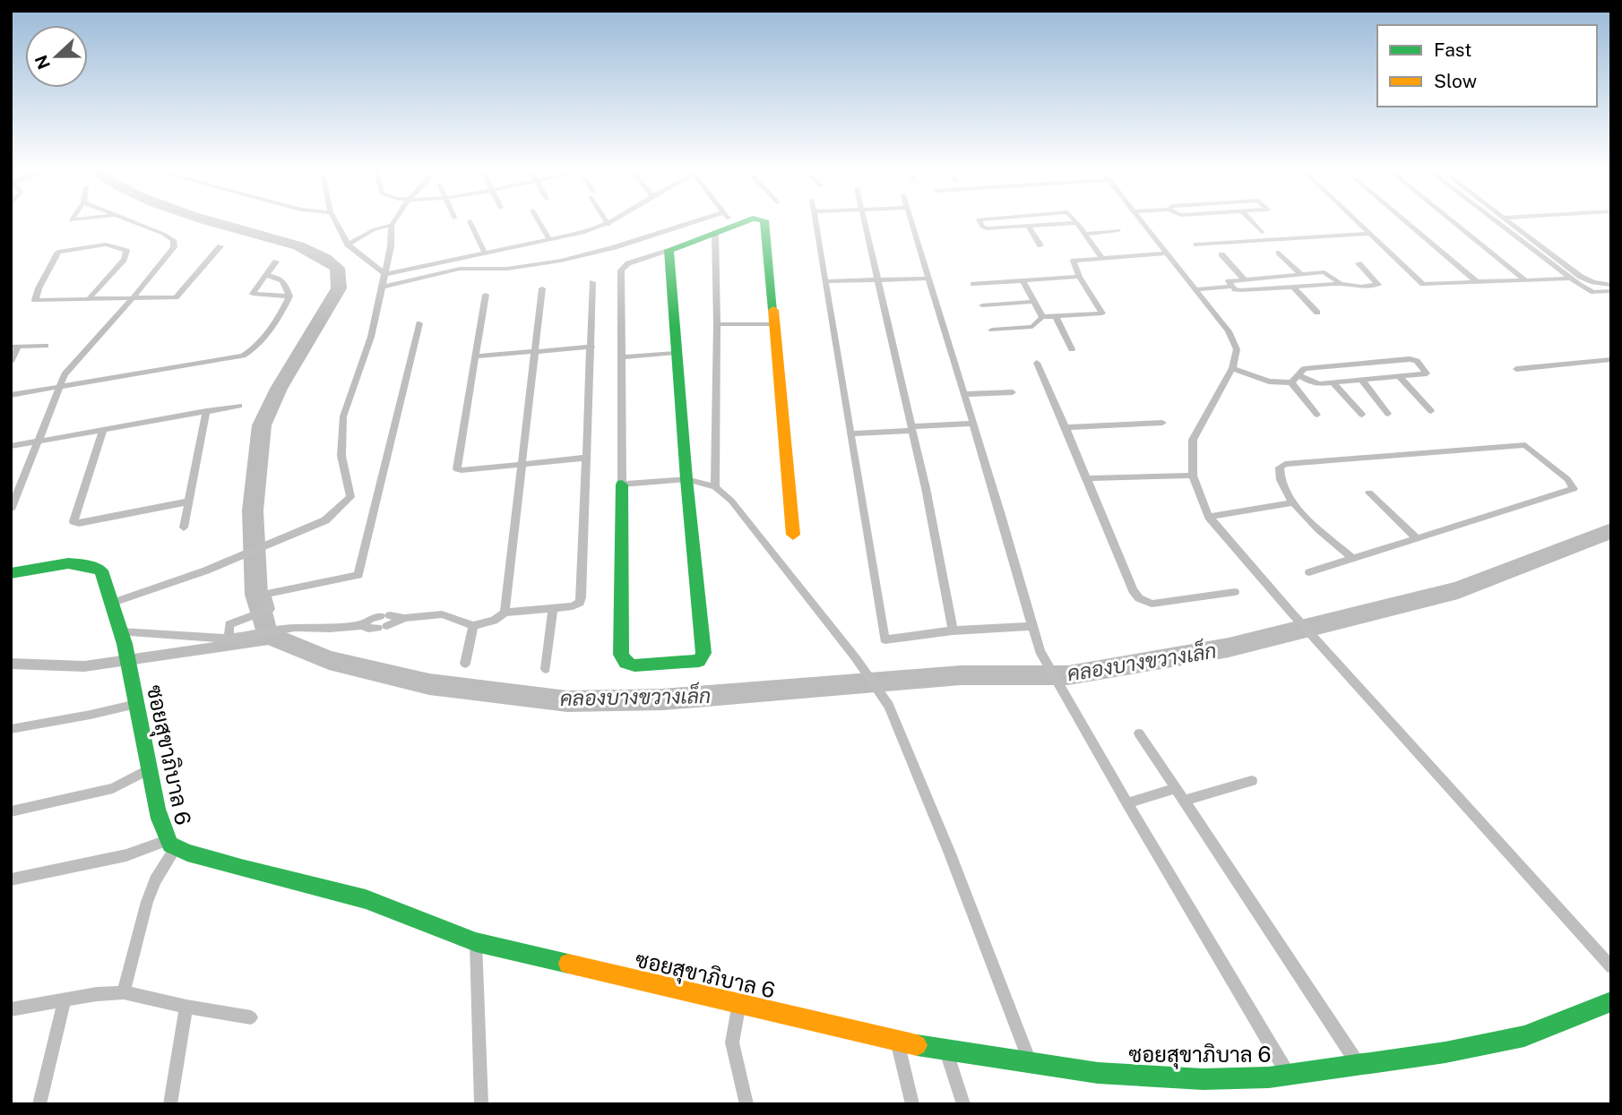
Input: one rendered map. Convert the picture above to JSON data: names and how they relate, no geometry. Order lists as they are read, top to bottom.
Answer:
{
  "streets": {
    "street": ["ซอยสุขาภิบาล 6"]
  },
  "water": ["คลองบางขวางเล็ก"],
  "legend": ["Fast", "Slow"],
  "north": "left"
}
